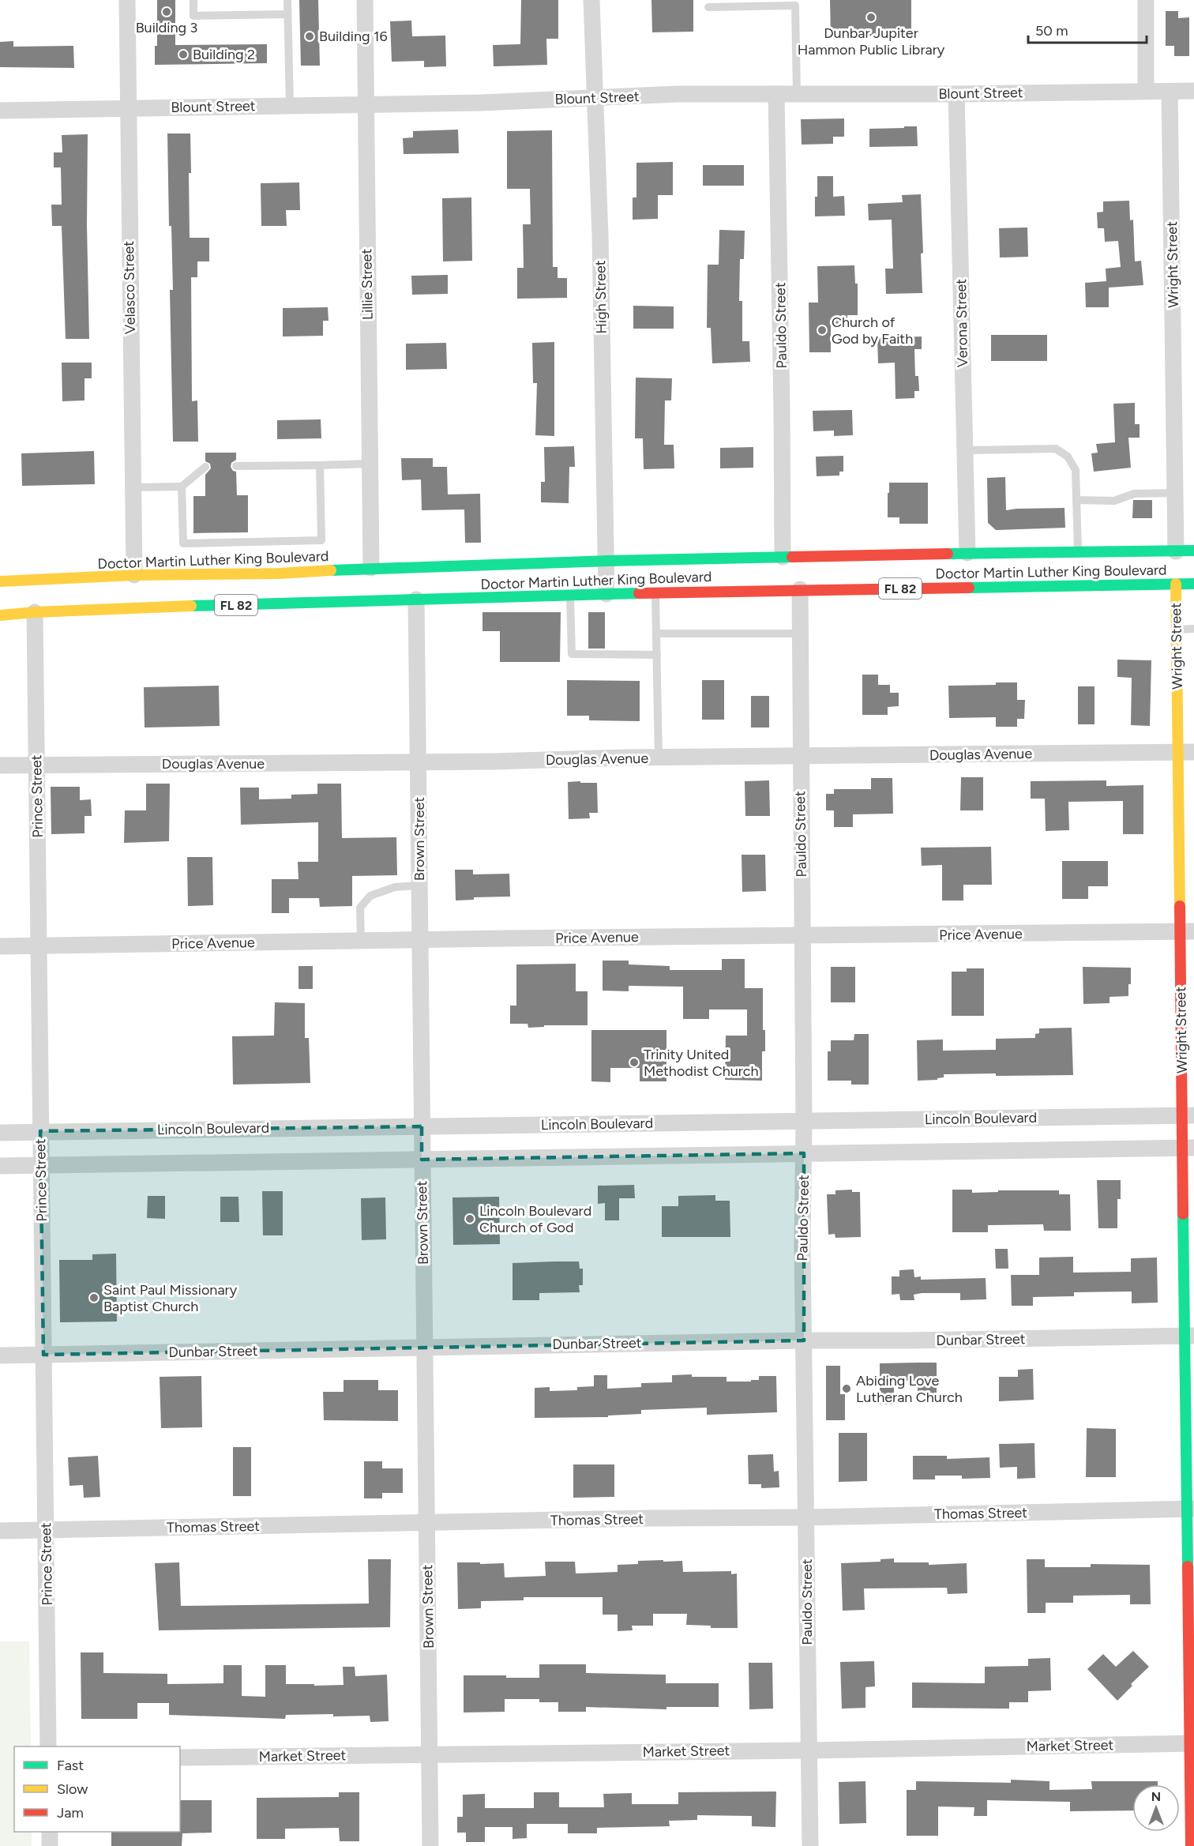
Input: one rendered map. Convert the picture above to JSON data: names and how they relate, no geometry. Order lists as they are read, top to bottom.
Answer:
{
  "streets": {
    "main road": ["Wright Street", "Doctor Martin Luther King Boulevard", "FL 82"],
    "street": [
      "Blount Street",
      "Lillie Street",
      "Velasco Street",
      "High Street",
      "Verona Street",
      "Pauldo Street",
      "Douglas Avenue",
      "Prince Street",
      "Brown Street",
      "Price Avenue",
      "Lincoln Boulevard",
      "Dunbar Street",
      "Thomas Street",
      "Market Street"
    ]
  },
  "crossings": [
    ["Blount Street", "Wright Street"],
    ["Blount Street", "Lillie Street"],
    ["Blount Street", "Velasco Street"],
    ["Blount Street", "High Street"],
    ["Blount Street", "Verona Street"],
    ["Blount Street", "Pauldo Street"],
    ["Wright Street", "Doctor Martin Luther King Boulevard"],
    ["Wright Street", "Douglas Avenue"],
    ["Wright Street", "Price Avenue"],
    ["Wright Street", "Lincoln Boulevard"],
    ["Wright Street", "Dunbar Street"],
    ["Wright Street", "Thomas Street"],
    ["Wright Street", "Market Street"],
    ["Lillie Street", "Doctor Martin Luther King Boulevard"],
    ["Velasco Street", "Doctor Martin Luther King Boulevard"],
    ["High Street", "Doctor Martin Luther King Boulevard"],
    ["Verona Street", "Doctor Martin Luther King Boulevard"],
    ["Pauldo Street", "Doctor Martin Luther King Boulevard"],
    ["Pauldo Street", "Douglas Avenue"],
    ["Pauldo Street", "Price Avenue"],
    ["Pauldo Street", "Lincoln Boulevard"],
    ["Pauldo Street", "Dunbar Street"],
    ["Pauldo Street", "Thomas Street"],
    ["Pauldo Street", "Market Street"],
    ["Doctor Martin Luther King Boulevard", "Prince Street"],
    ["Doctor Martin Luther King Boulevard", "Brown Street"],
    ["Douglas Avenue", "Prince Street"],
    ["Douglas Avenue", "Brown Street"],
    ["Prince Street", "Price Avenue"],
    ["Prince Street", "Lincoln Boulevard"],
    ["Prince Street", "Dunbar Street"],
    ["Prince Street", "Thomas Street"],
    ["Brown Street", "Price Avenue"],
    ["Brown Street", "Lincoln Boulevard"],
    ["Brown Street", "Dunbar Street"],
    ["Brown Street", "Thomas Street"],
    ["Brown Street", "Market Street"]
  ],
  "places": [
    "Building 3",
    "Dunbar Jupiter Hammon Public Library",
    "Building 16",
    "Building 2",
    "Church of God by Faith",
    "Trinity United Methodist Church",
    "Lincoln Boulevard Church of God",
    "Saint Paul Missionary Baptist Church",
    "Abiding Love Lutheran Church"
  ],
  "legend": ["Fast", "Slow", "Jam"],
  "scale_bar": "50 m",
  "north": "top"
}
